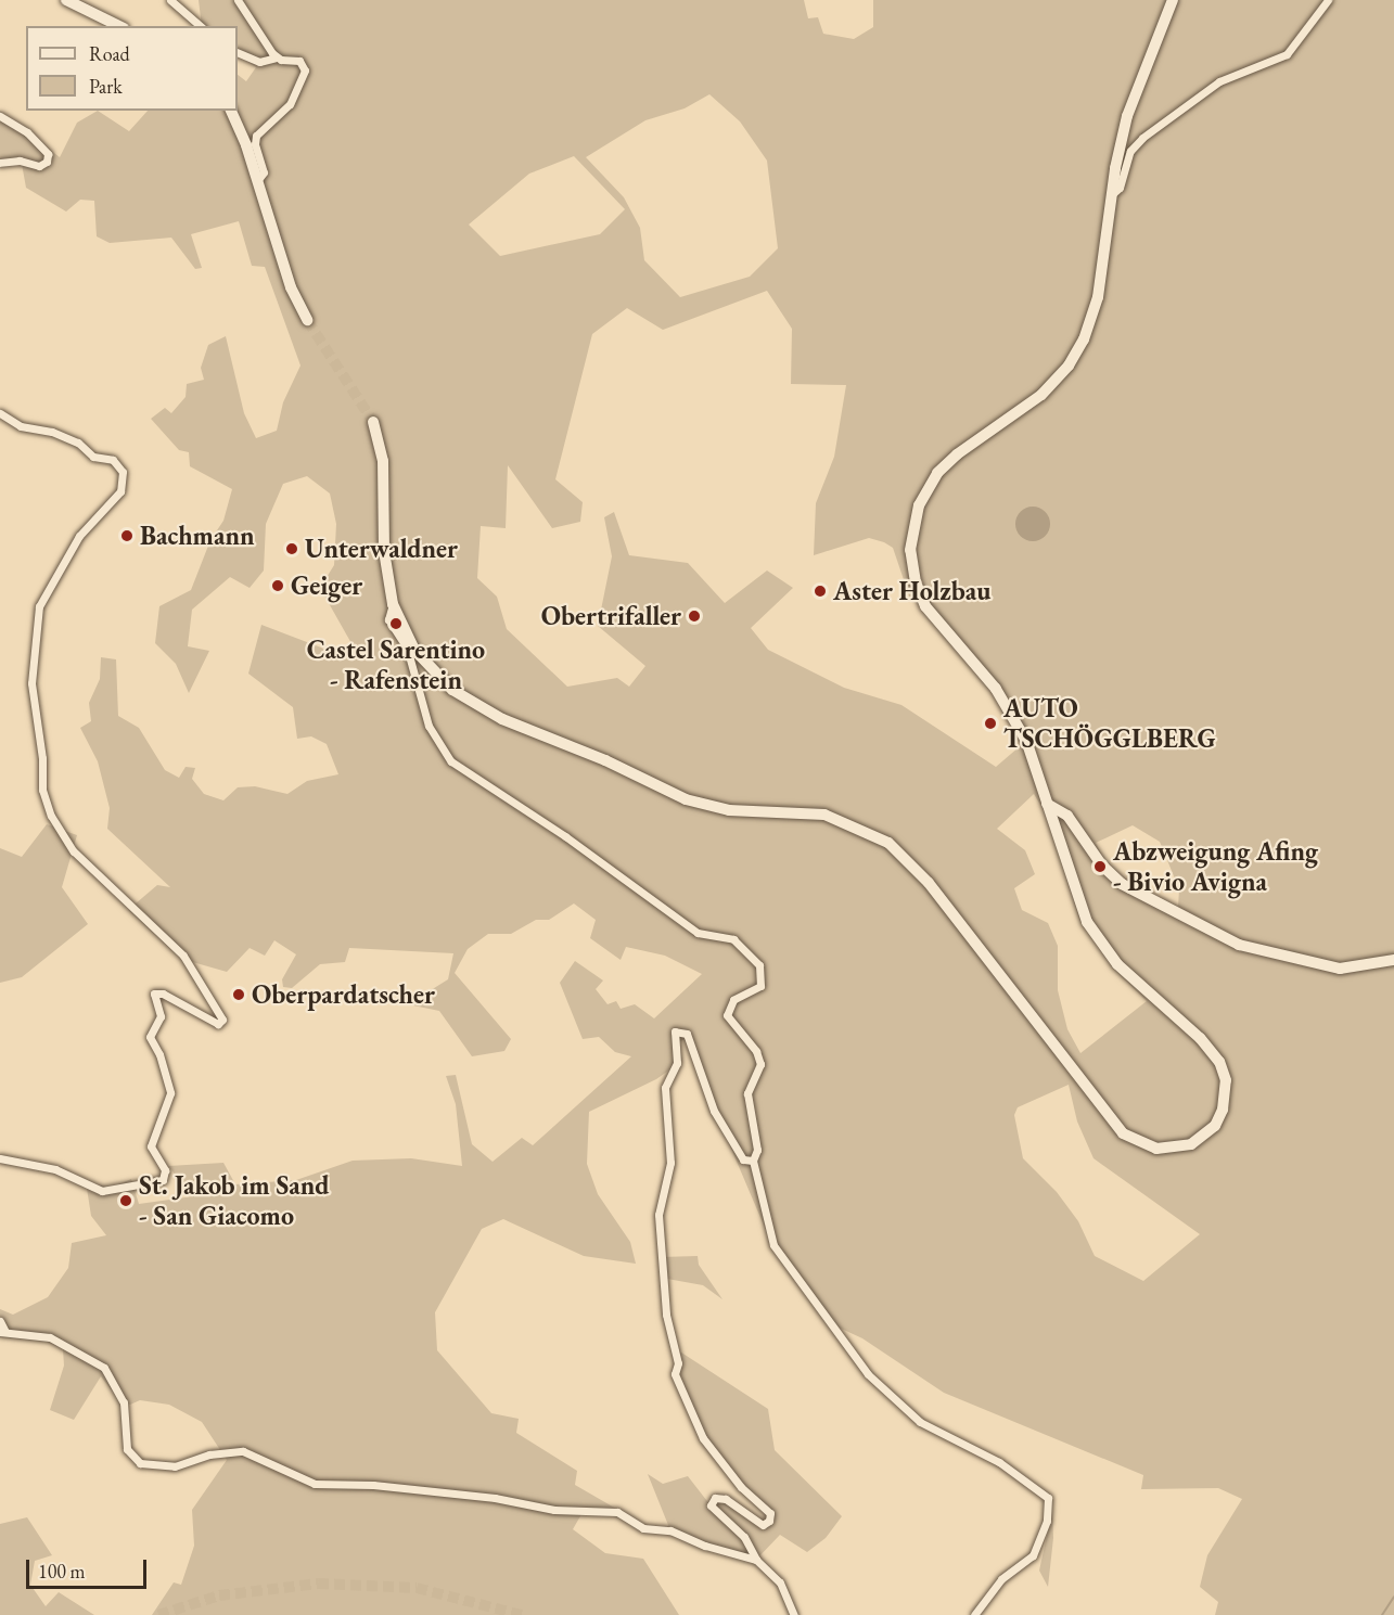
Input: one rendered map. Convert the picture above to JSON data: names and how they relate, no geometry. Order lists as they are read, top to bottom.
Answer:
{
  "places": [
    "Bachmann",
    "Unterwaldner",
    "Geiger",
    "Aster Holzbau",
    "Obertrifaller",
    "Castel Sarentino - Rafenstein",
    "AUTO TSCHÖGGLBERG",
    "Abzweigung Afing - Bivio Avigna",
    "Oberpardatscher",
    "St. Jakob im Sand - San Giacomo"
  ],
  "legend": ["Road", "Park"],
  "scale_bar": "100 m"
}
